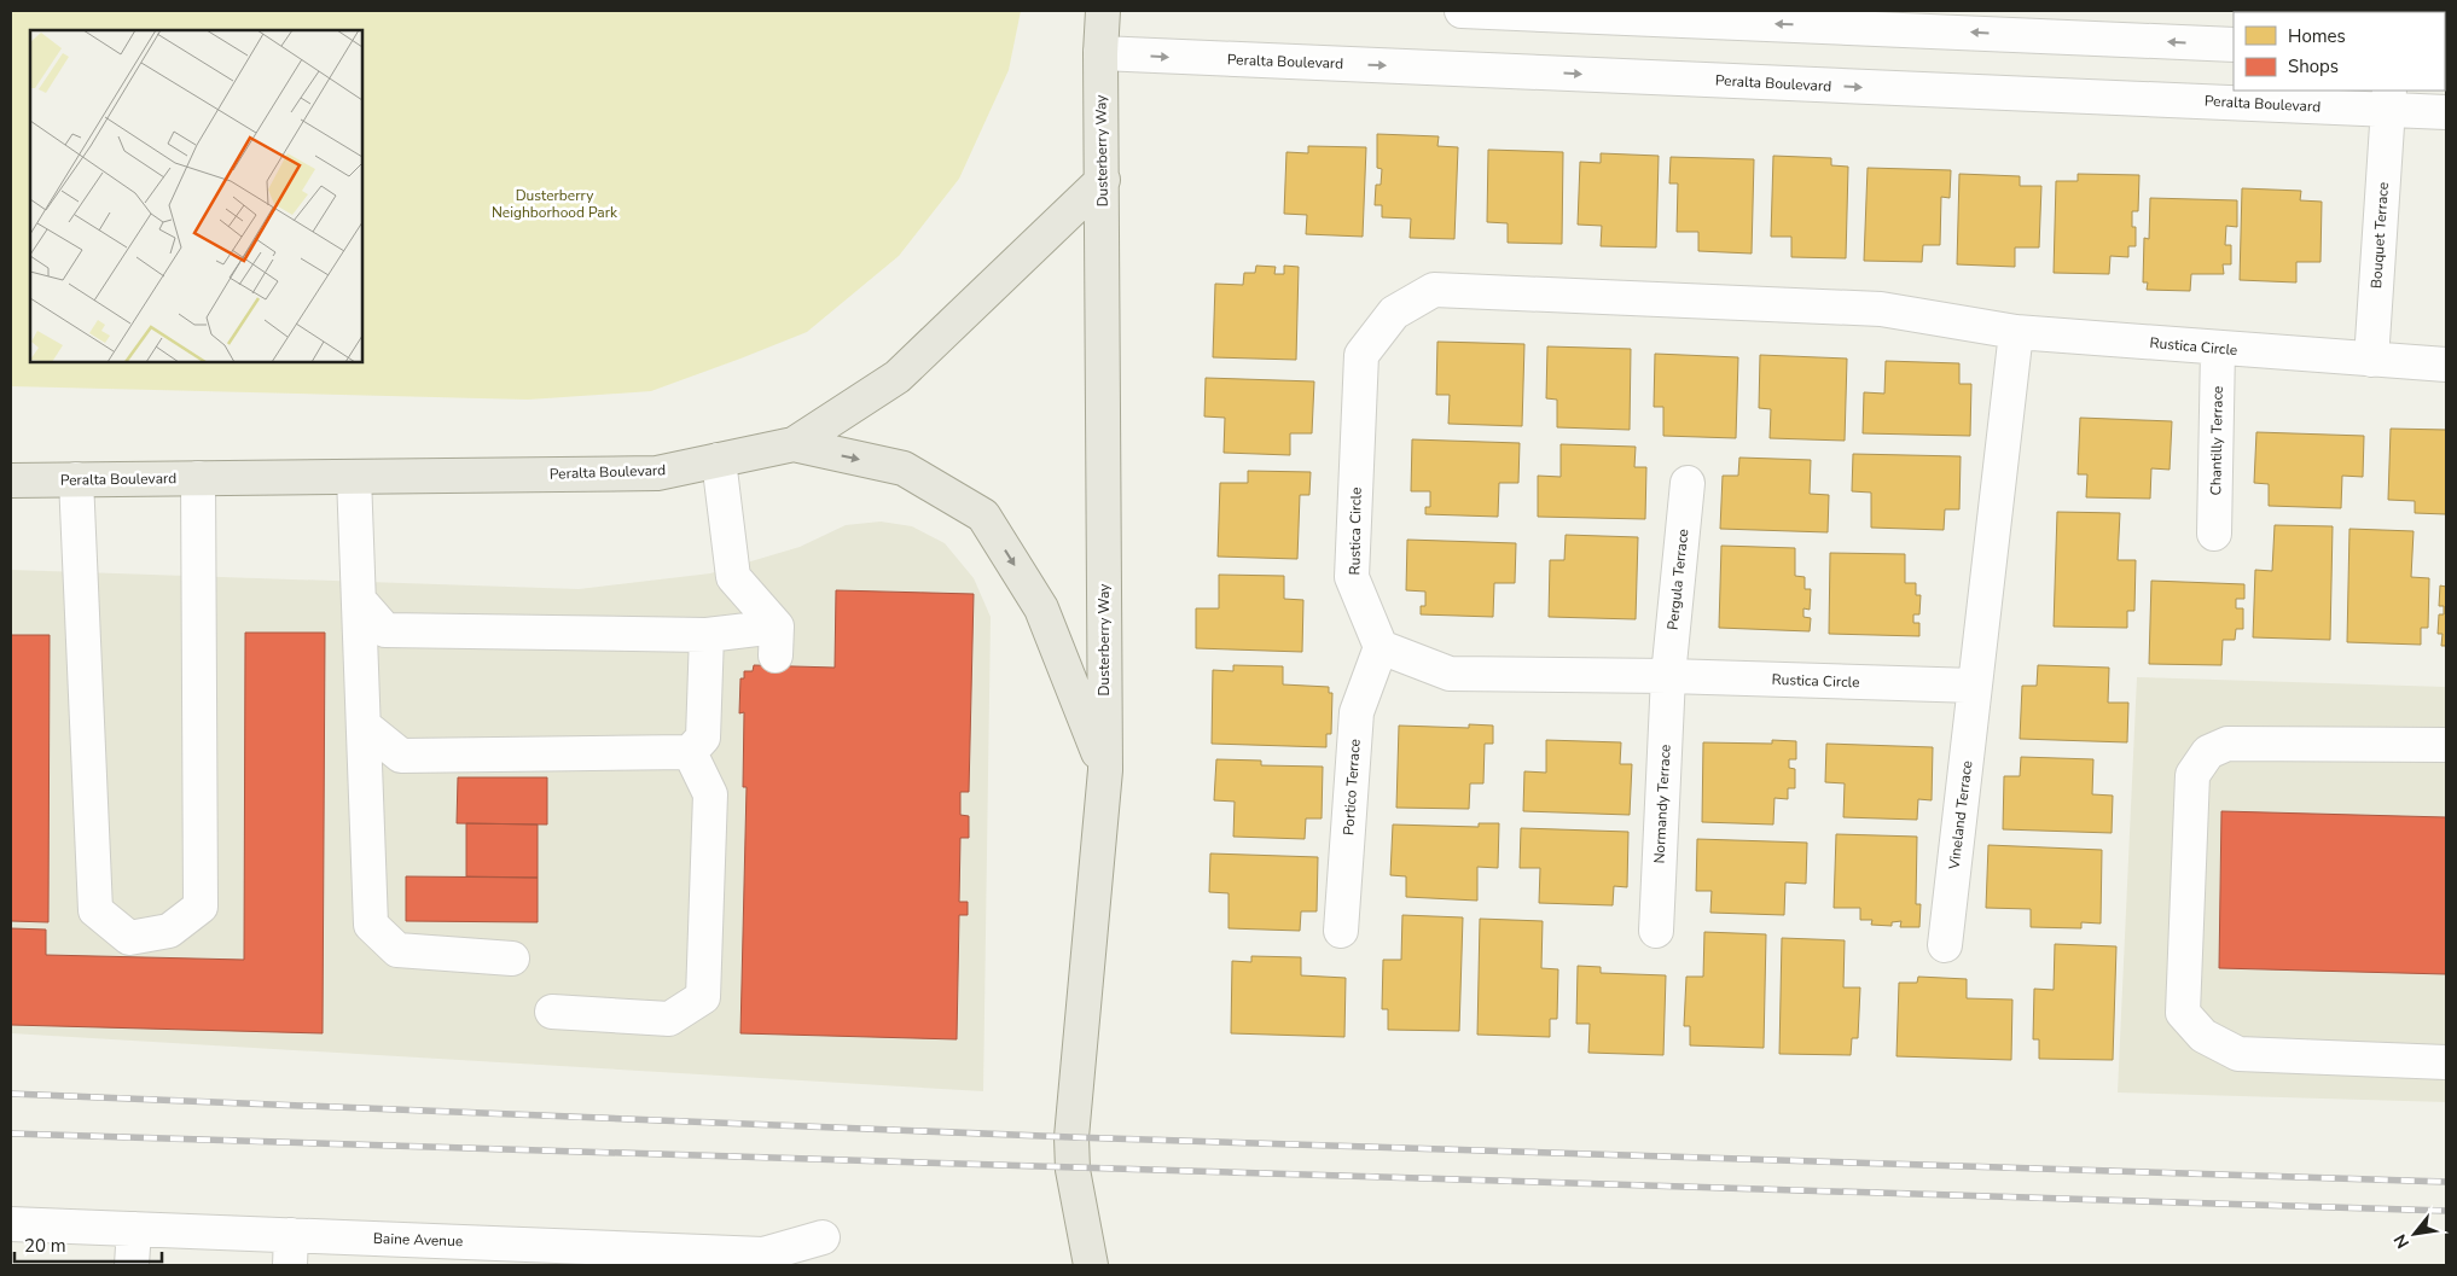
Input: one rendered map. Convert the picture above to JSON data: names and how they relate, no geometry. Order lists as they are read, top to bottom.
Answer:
{
  "streets": {
    "main road": ["Peralta Boulevard", "Dusterberry Way"],
    "street": [
      "Bouquet Terrace",
      "Rustica Circle",
      "Chantilly Terrace",
      "Pergula Terrace",
      "Portico Terrace",
      "Normandy Terrace",
      "Vineland Terrace",
      "Baine Avenue"
    ]
  },
  "crossings": [
    ["Peralta Boulevard", "Dusterberry Way"],
    ["Peralta Boulevard", "Bouquet Terrace"],
    ["Bouquet Terrace", "Rustica Circle"],
    ["Rustica Circle", "Chantilly Terrace"],
    ["Rustica Circle", "Pergula Terrace"],
    ["Rustica Circle", "Portico Terrace"],
    ["Rustica Circle", "Normandy Terrace"],
    ["Rustica Circle", "Vineland Terrace"],
    ["Pergula Terrace", "Normandy Terrace"]
  ],
  "parks": ["Dusterberry Neighborhood Park"],
  "legend": ["Homes", "Shops"],
  "scale_bar": "20 m",
  "north": "bottom left"
}
